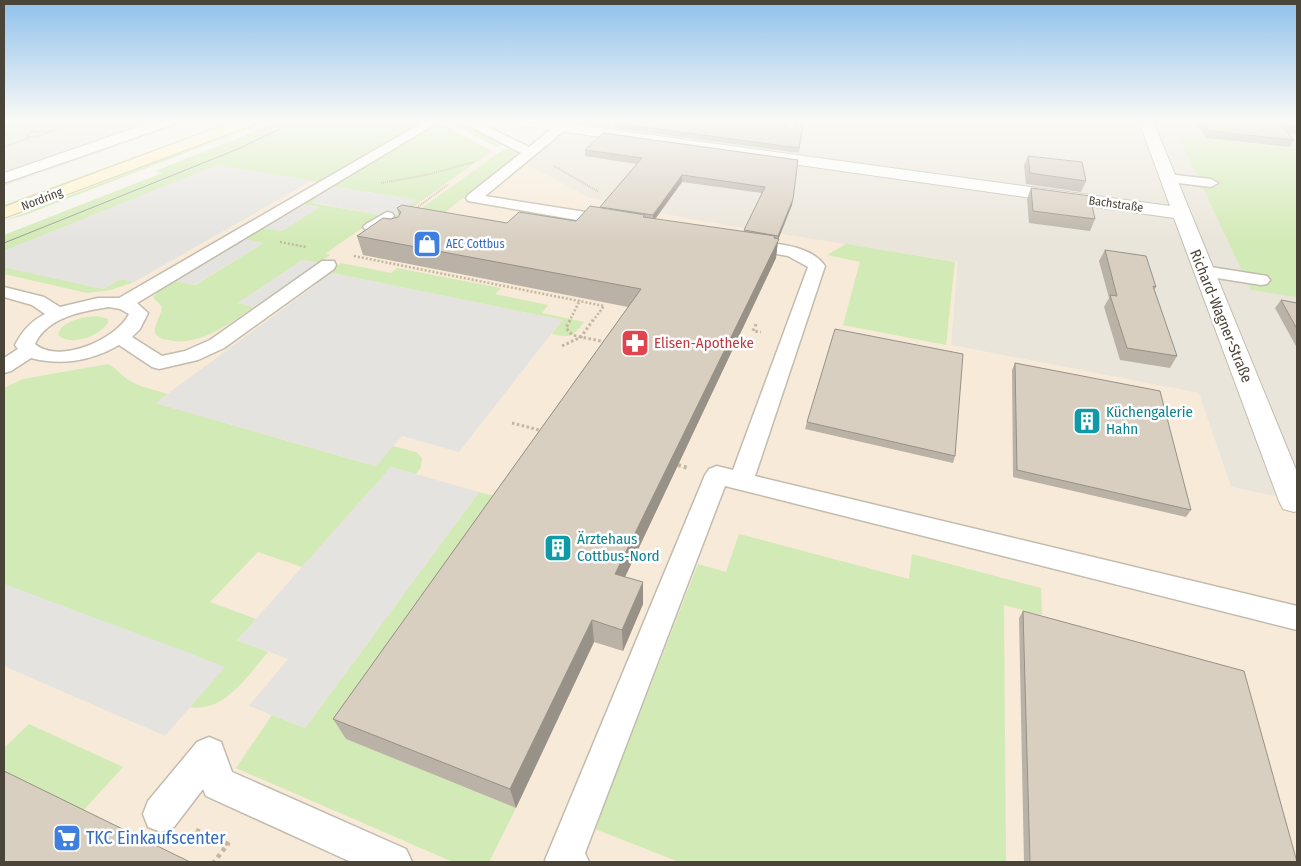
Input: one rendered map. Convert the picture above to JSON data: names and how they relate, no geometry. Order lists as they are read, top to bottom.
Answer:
{
  "streets": {
    "main road": ["Nordring"],
    "street": ["Bachstraße", "Richard-Wagner-Straße"]
  },
  "crossings": [
    ["Bachstraße", "Richard-Wagner-Straße"]
  ],
  "places": {
    "shop": ["AEC Cottbus"],
    "pharmacy": ["Elisen-Apotheke"],
    "building": ["Küchengalerie Hahn", "Ärztehaus Cottbus-Nord"],
    "supermarket": ["TKC Einkaufscenter"]
  }
}
